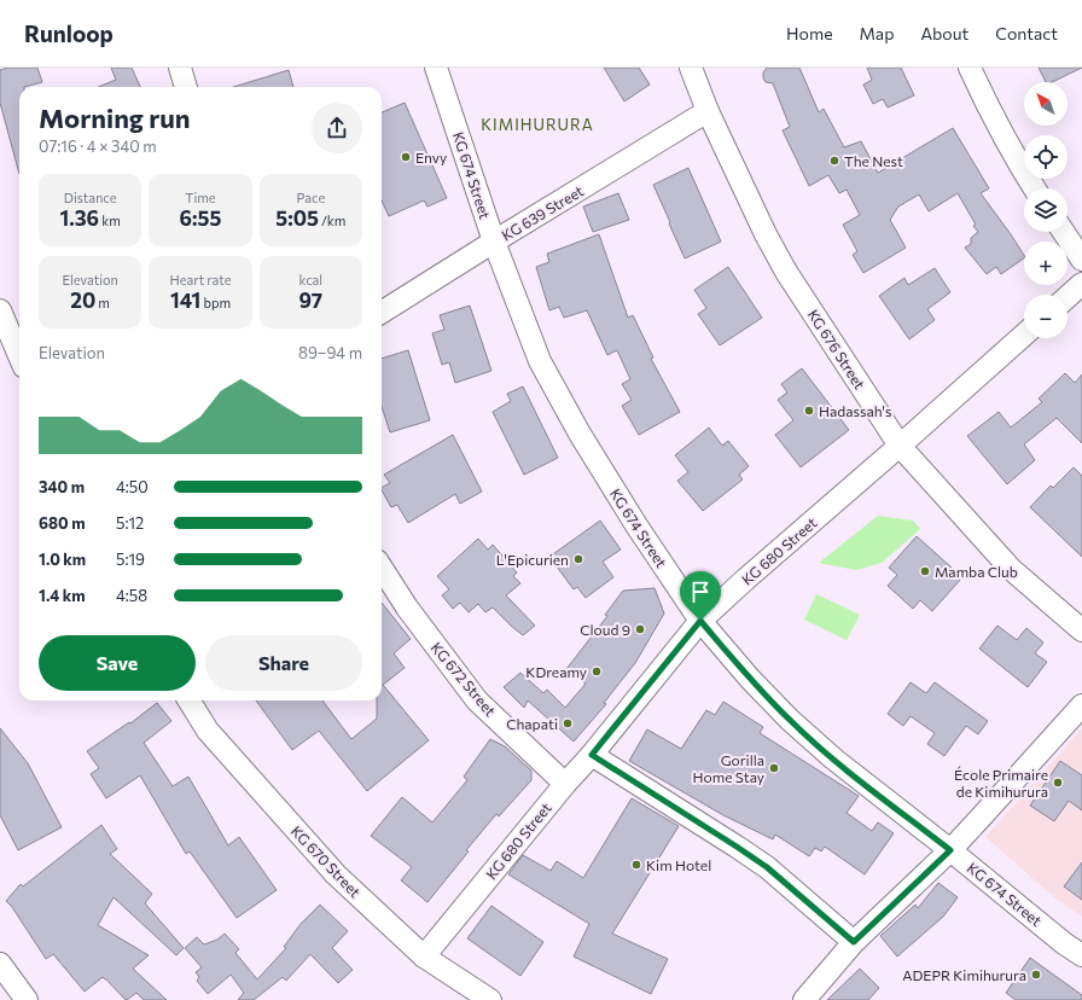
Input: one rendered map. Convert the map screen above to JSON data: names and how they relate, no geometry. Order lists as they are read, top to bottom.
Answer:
{
  "streets": {
    "street": [
      "KG 674 Street",
      "KG 639 Street",
      "KG 676 Street",
      "KG 680 Street",
      "KG 672 Street",
      "KG 670 Street"
    ]
  },
  "crossings": [
    ["KG 674 Street", "KG 639 Street"],
    ["KG 674 Street", "KG 680 Street"],
    ["KG 639 Street", "KG 676 Street"],
    ["KG 676 Street", "KG 680 Street"],
    ["KG 680 Street", "KG 672 Street"],
    ["KG 680 Street", "KG 670 Street"]
  ],
  "districts": ["KIMIHURURA"],
  "places": [
    "Envy",
    "The Nest",
    "Hadassah's",
    "L'Epicurien",
    "Mamba Club",
    "Cloud 9",
    "KDreamy",
    "Chapati",
    "Gorilla Home Stay",
    "École Primaire de Kimihurura",
    "Kim Hotel",
    "ADEPR Kimihurura"
  ],
  "north": "top left",
  "page": {
    "header": "Runloop",
    "nav": [
      "Home",
      "Map",
      "About",
      "Contact"
    ],
    "map_buttons": ["+", "−"],
    "heading": ["Morning run", "07:16 · 4 × 340 m"],
    "stats": [
      ["Distance", "1.36 km"],
      ["Time", "6:55"],
      ["Pace", "5:05 /km"],
      ["Elevation", "20 m"],
      ["Heart rate", "141 bpm"],
      ["kcal", "97"]
    ],
    "chart": ["Elevation", "89–94 m"],
    "list": [
      {
        "name": "340 m",
        "note": "4:50"
      },
      {
        "name": "680 m",
        "note": "5:12"
      },
      {
        "name": "1.0 km",
        "note": "5:19"
      },
      {
        "name": "1.4 km",
        "note": "4:58"
      }
    ],
    "buttons": ["Save", "Share"]
  }
}
